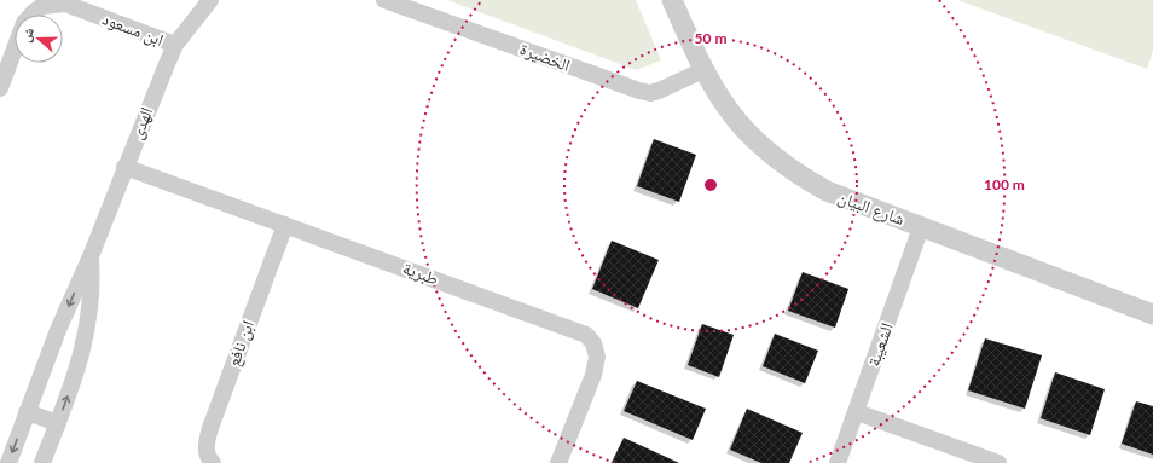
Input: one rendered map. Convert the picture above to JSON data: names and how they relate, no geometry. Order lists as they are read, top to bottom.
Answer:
{
  "streets": {
    "street": [
      "ابن مسعود",
      "الخضيرة",
      "الهدى",
      "شارع البيان",
      "طبرية",
      "ابن نافع",
      "الشعيبة"
    ]
  },
  "crossings": [
    ["ابن مسعود", "الهدى"],
    ["الخضيرة", "شارع البيان"],
    ["الهدى", "طبرية"],
    ["شارع البيان", "الشعيبة"],
    ["طبرية", "ابن نافع"]
  ],
  "north": "left",
  "rings": ["50 m", "100 m"]
}
